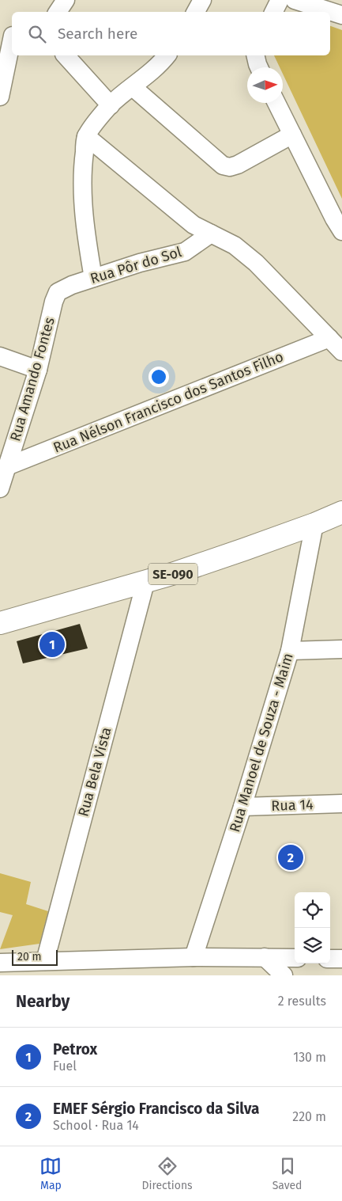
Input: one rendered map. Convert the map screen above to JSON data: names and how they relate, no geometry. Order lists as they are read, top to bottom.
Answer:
{
  "streets": {
    "main road": ["SE-090"],
    "street": [
      "Rua Pôr do Sol",
      "Rua Amando Fontes",
      "Rua Nélson Francisco dos Santos Filho",
      "Rua Manoel de Souza - Maim",
      "Rua Bela Vista",
      "Rua 14"
    ]
  },
  "crossings": [
    ["Rua Pôr do Sol", "Rua Amando Fontes"],
    ["Rua Amando Fontes", "Rua Nélson Francisco dos Santos Filho"],
    ["SE-090", "Rua Manoel de Souza - Maim"],
    ["SE-090", "Rua Bela Vista"],
    ["Rua Manoel de Souza - Maim", "Rua 14"]
  ],
  "scale_bar": "20 m",
  "north": "right",
  "page": {
    "search": "Search here",
    "pins": ["1", "2"],
    "scale": "20 m",
    "heading": ["Nearby", "2 results"],
    "list": [
      {
        "mark": "1",
        "name": "Petrox",
        "note": "Fuel",
        "value": "130 m"
      },
      {
        "mark": "2",
        "name": "EMEF Sérgio Francisco da Silva",
        "note": "School · Rua 14",
        "value": "220 m"
      }
    ],
    "nav": ["Map", "Directions", "Saved"]
  }
}
